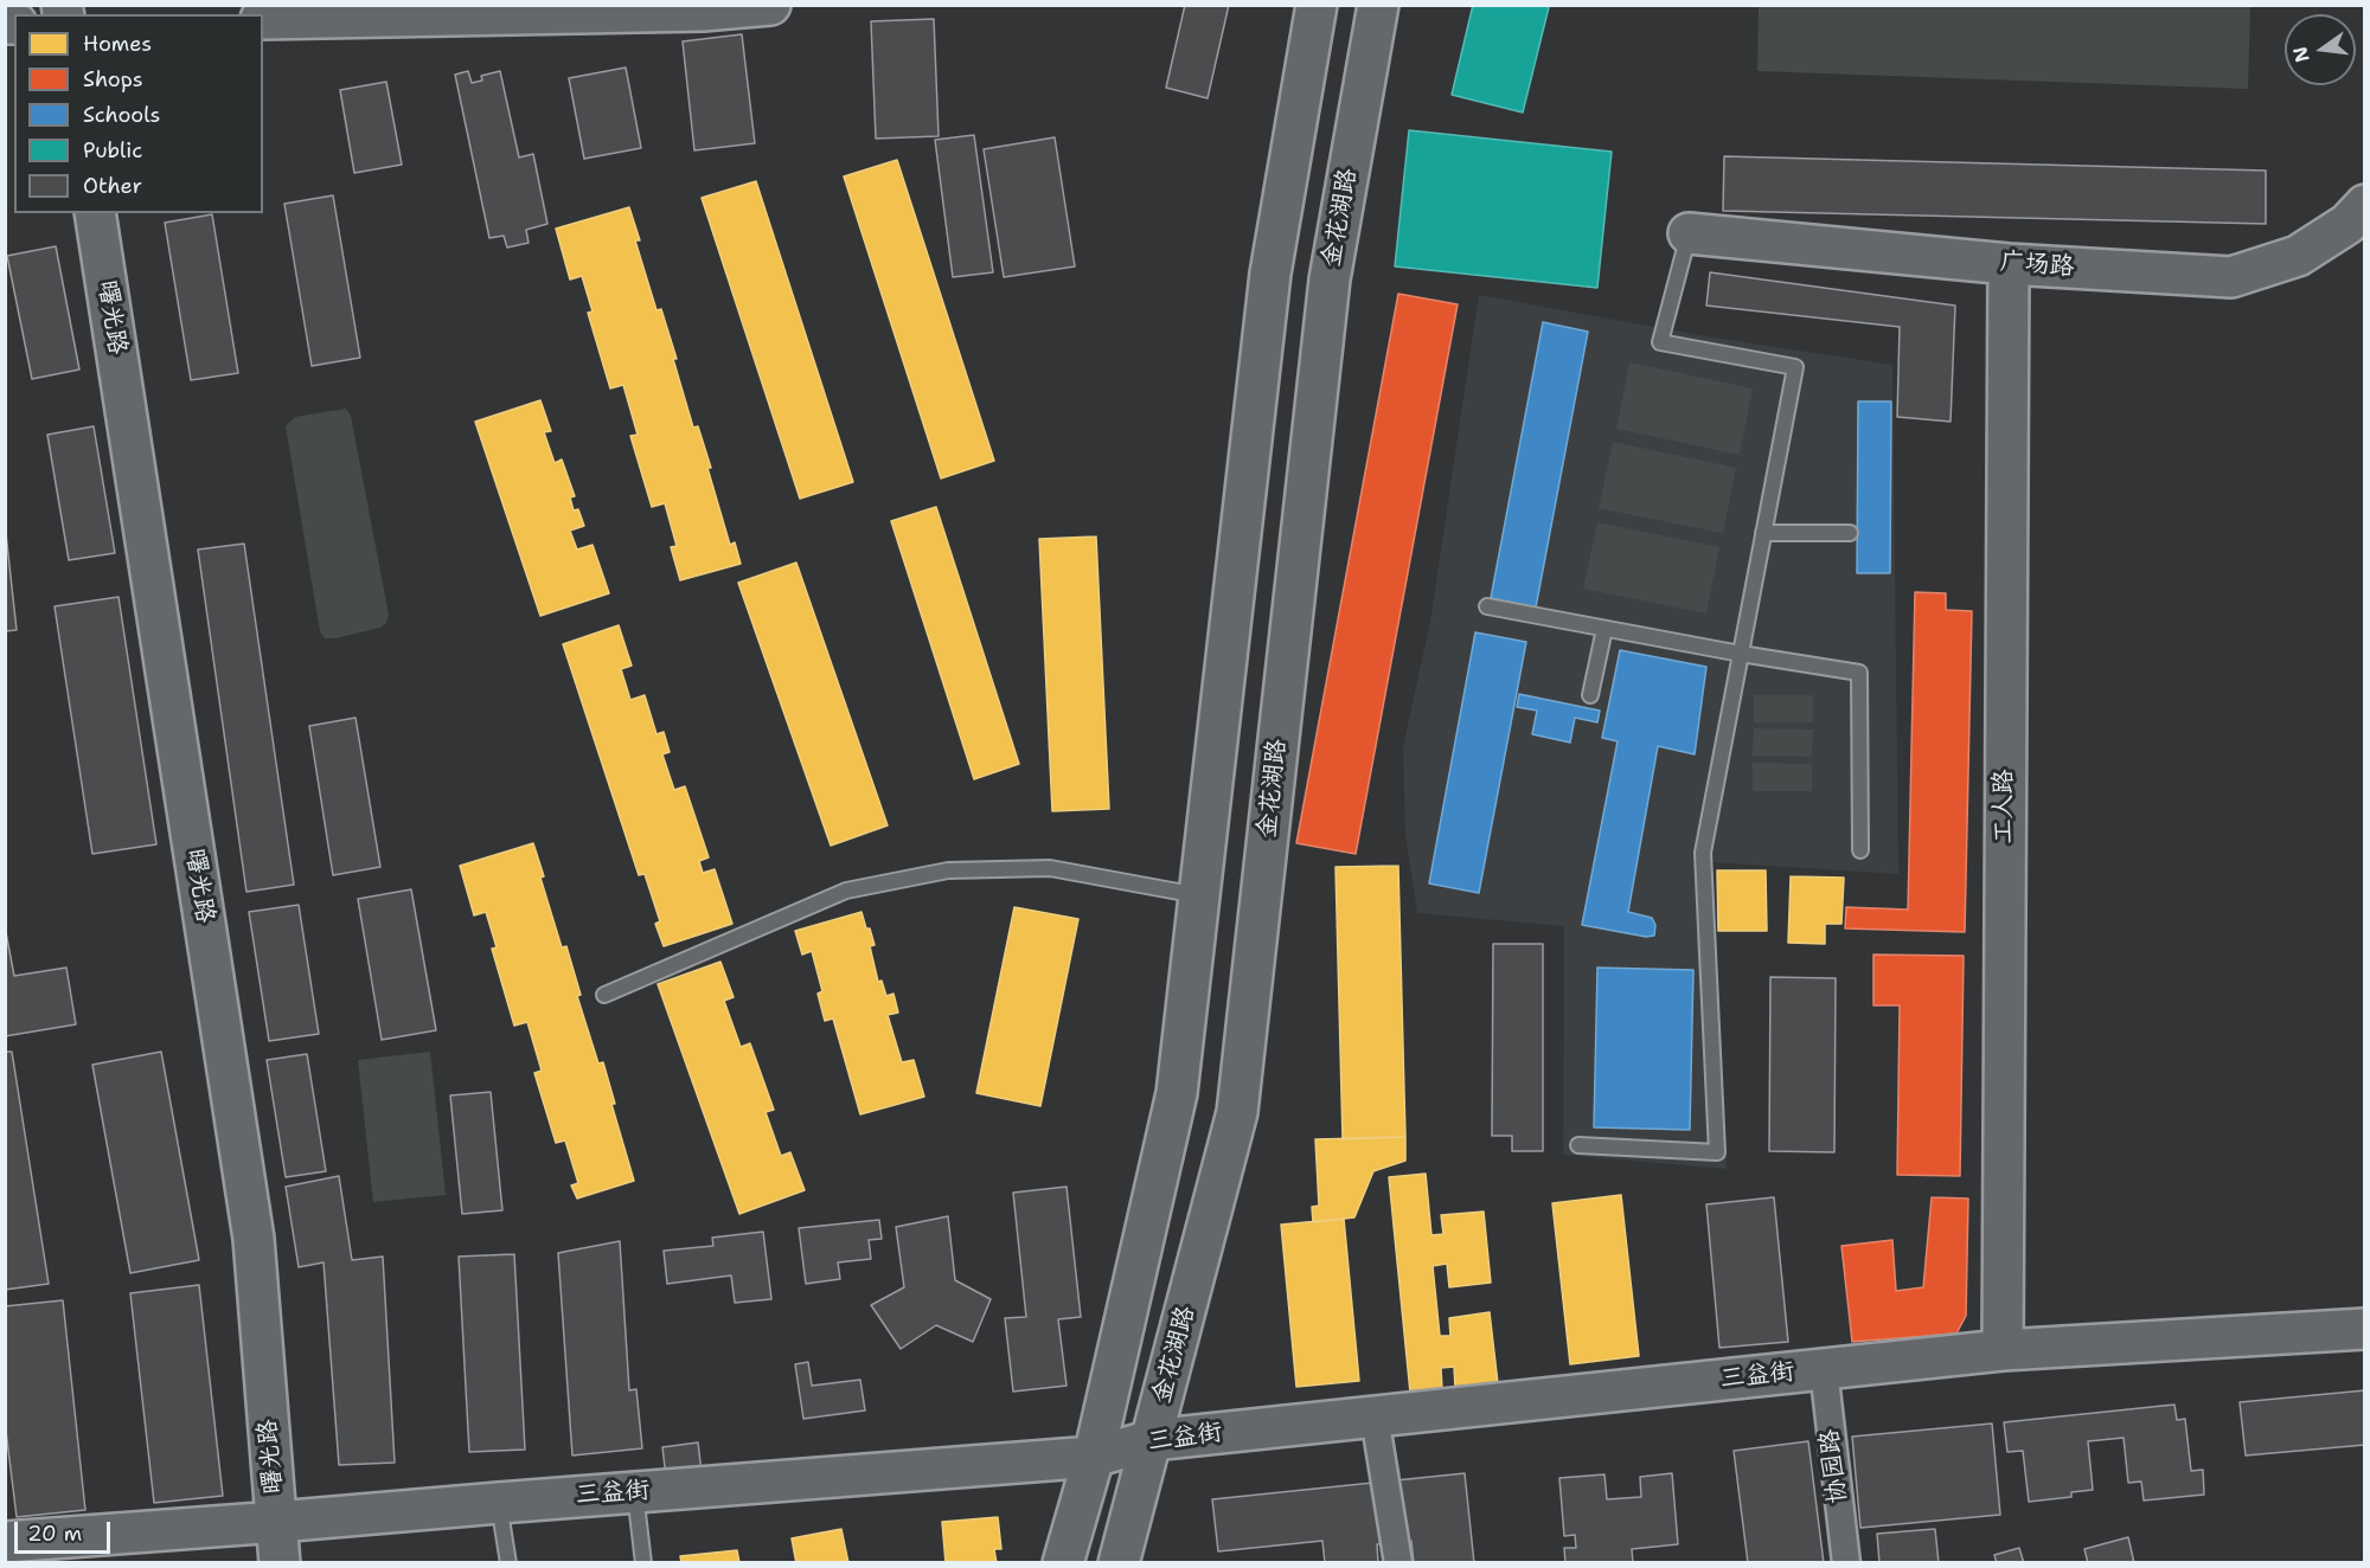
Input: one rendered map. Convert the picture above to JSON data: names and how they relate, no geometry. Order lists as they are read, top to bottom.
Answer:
{
  "streets": {
    "street": [
      "金花湖路",
      "广场路",
      "曙光路",
      "工人路",
      "三益街",
      "协园路"
    ]
  },
  "crossings": [
    ["金花湖路", "三益街"],
    ["广场路", "工人路"],
    ["曙光路", "三益街"],
    ["工人路", "三益街"],
    ["三益街", "协园路"]
  ],
  "legend": [
    "Homes",
    "Shops",
    "Schools",
    "Public",
    "Other"
  ],
  "scale_bar": "20 m",
  "north": "left"
}
